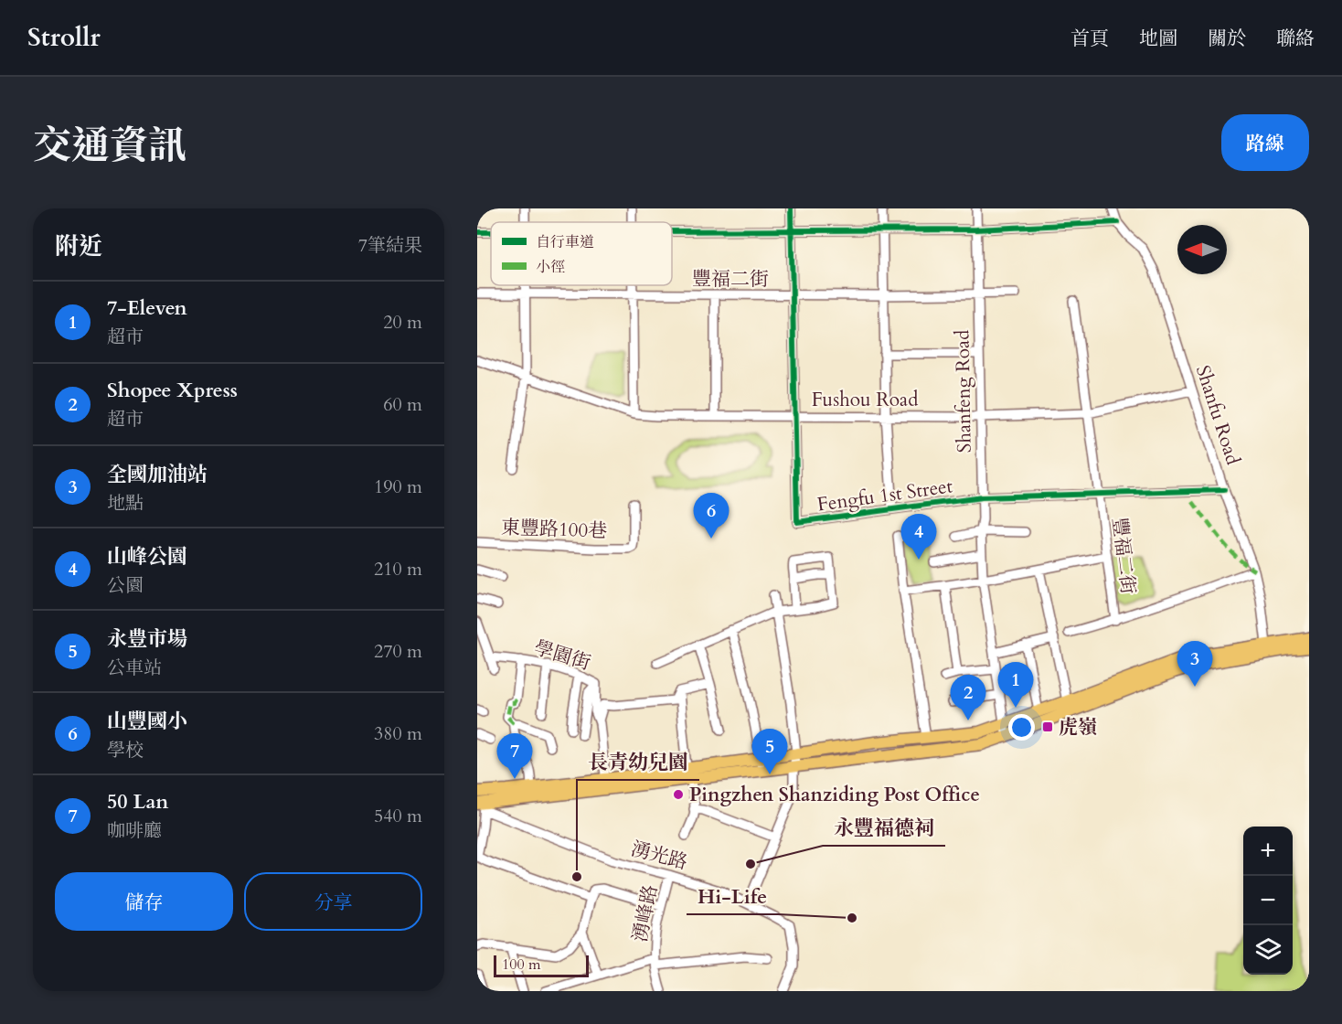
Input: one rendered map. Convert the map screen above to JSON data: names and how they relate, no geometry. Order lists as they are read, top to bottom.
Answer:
{
  "streets": {
    "street": [
      "豐福二街",
      "Shanfeng Road",
      "Fushou Road",
      "Shanfu Road",
      "Fengfu 1st Street",
      "東豐路100巷",
      "學園街",
      "湧光路",
      "湧峰路"
    ]
  },
  "crossings": [
    ["豐福二街", "Shanfeng Road"],
    ["豐福二街", "Fushou Road"],
    ["豐福二街", "Fengfu 1st Street"],
    ["Shanfeng Road", "Fushou Road"],
    ["Shanfeng Road", "Fengfu 1st Street"],
    ["Fushou Road", "Shanfu Road"],
    ["Fushou Road", "Fengfu 1st Street"],
    ["Shanfu Road", "Fengfu 1st Street"],
    ["湧光路", "湧峰路"]
  ],
  "places": {
    "transit": ["虎嶺"],
    "other": [
      "Pingzhen Shanziding Post Office",
      "永豐福德祠",
      "長青幼兒園",
      "Hi-Life"
    ]
  },
  "legend": ["自行車道", "小徑"],
  "scale_bar": "100 m",
  "north": "left",
  "page": {
    "header": "Strollr",
    "nav": [
      "首頁",
      "地圖",
      "關於",
      "聯絡"
    ],
    "title": "交通資訊",
    "buttons": [
      "路線",
      ["儲存", "分享"]
    ],
    "heading": ["附近", "7筆結果"],
    "list": [
      {
        "mark": "1",
        "name": "7-Eleven",
        "note": "超市",
        "value": "20 m"
      },
      {
        "mark": "2",
        "name": "Shopee Xpress",
        "note": "超市",
        "value": "60 m"
      },
      {
        "mark": "3",
        "name": "全國加油站",
        "note": "地點",
        "value": "190 m"
      },
      {
        "mark": "4",
        "name": "山峰公園",
        "note": "公園",
        "value": "210 m"
      },
      {
        "mark": "5",
        "name": "永豊市場",
        "note": "公車站",
        "value": "270 m"
      },
      {
        "mark": "6",
        "name": "山豐國小",
        "note": "學校",
        "value": "380 m"
      },
      {
        "mark": "7",
        "name": "50 Lan",
        "note": "咖啡廳",
        "value": "540 m"
      }
    ],
    "pins": [
      "6",
      "4",
      "3",
      "1",
      "2",
      "5",
      "7"
    ],
    "map_buttons": ["+", "−"],
    "scale": "100 m"
  }
}
